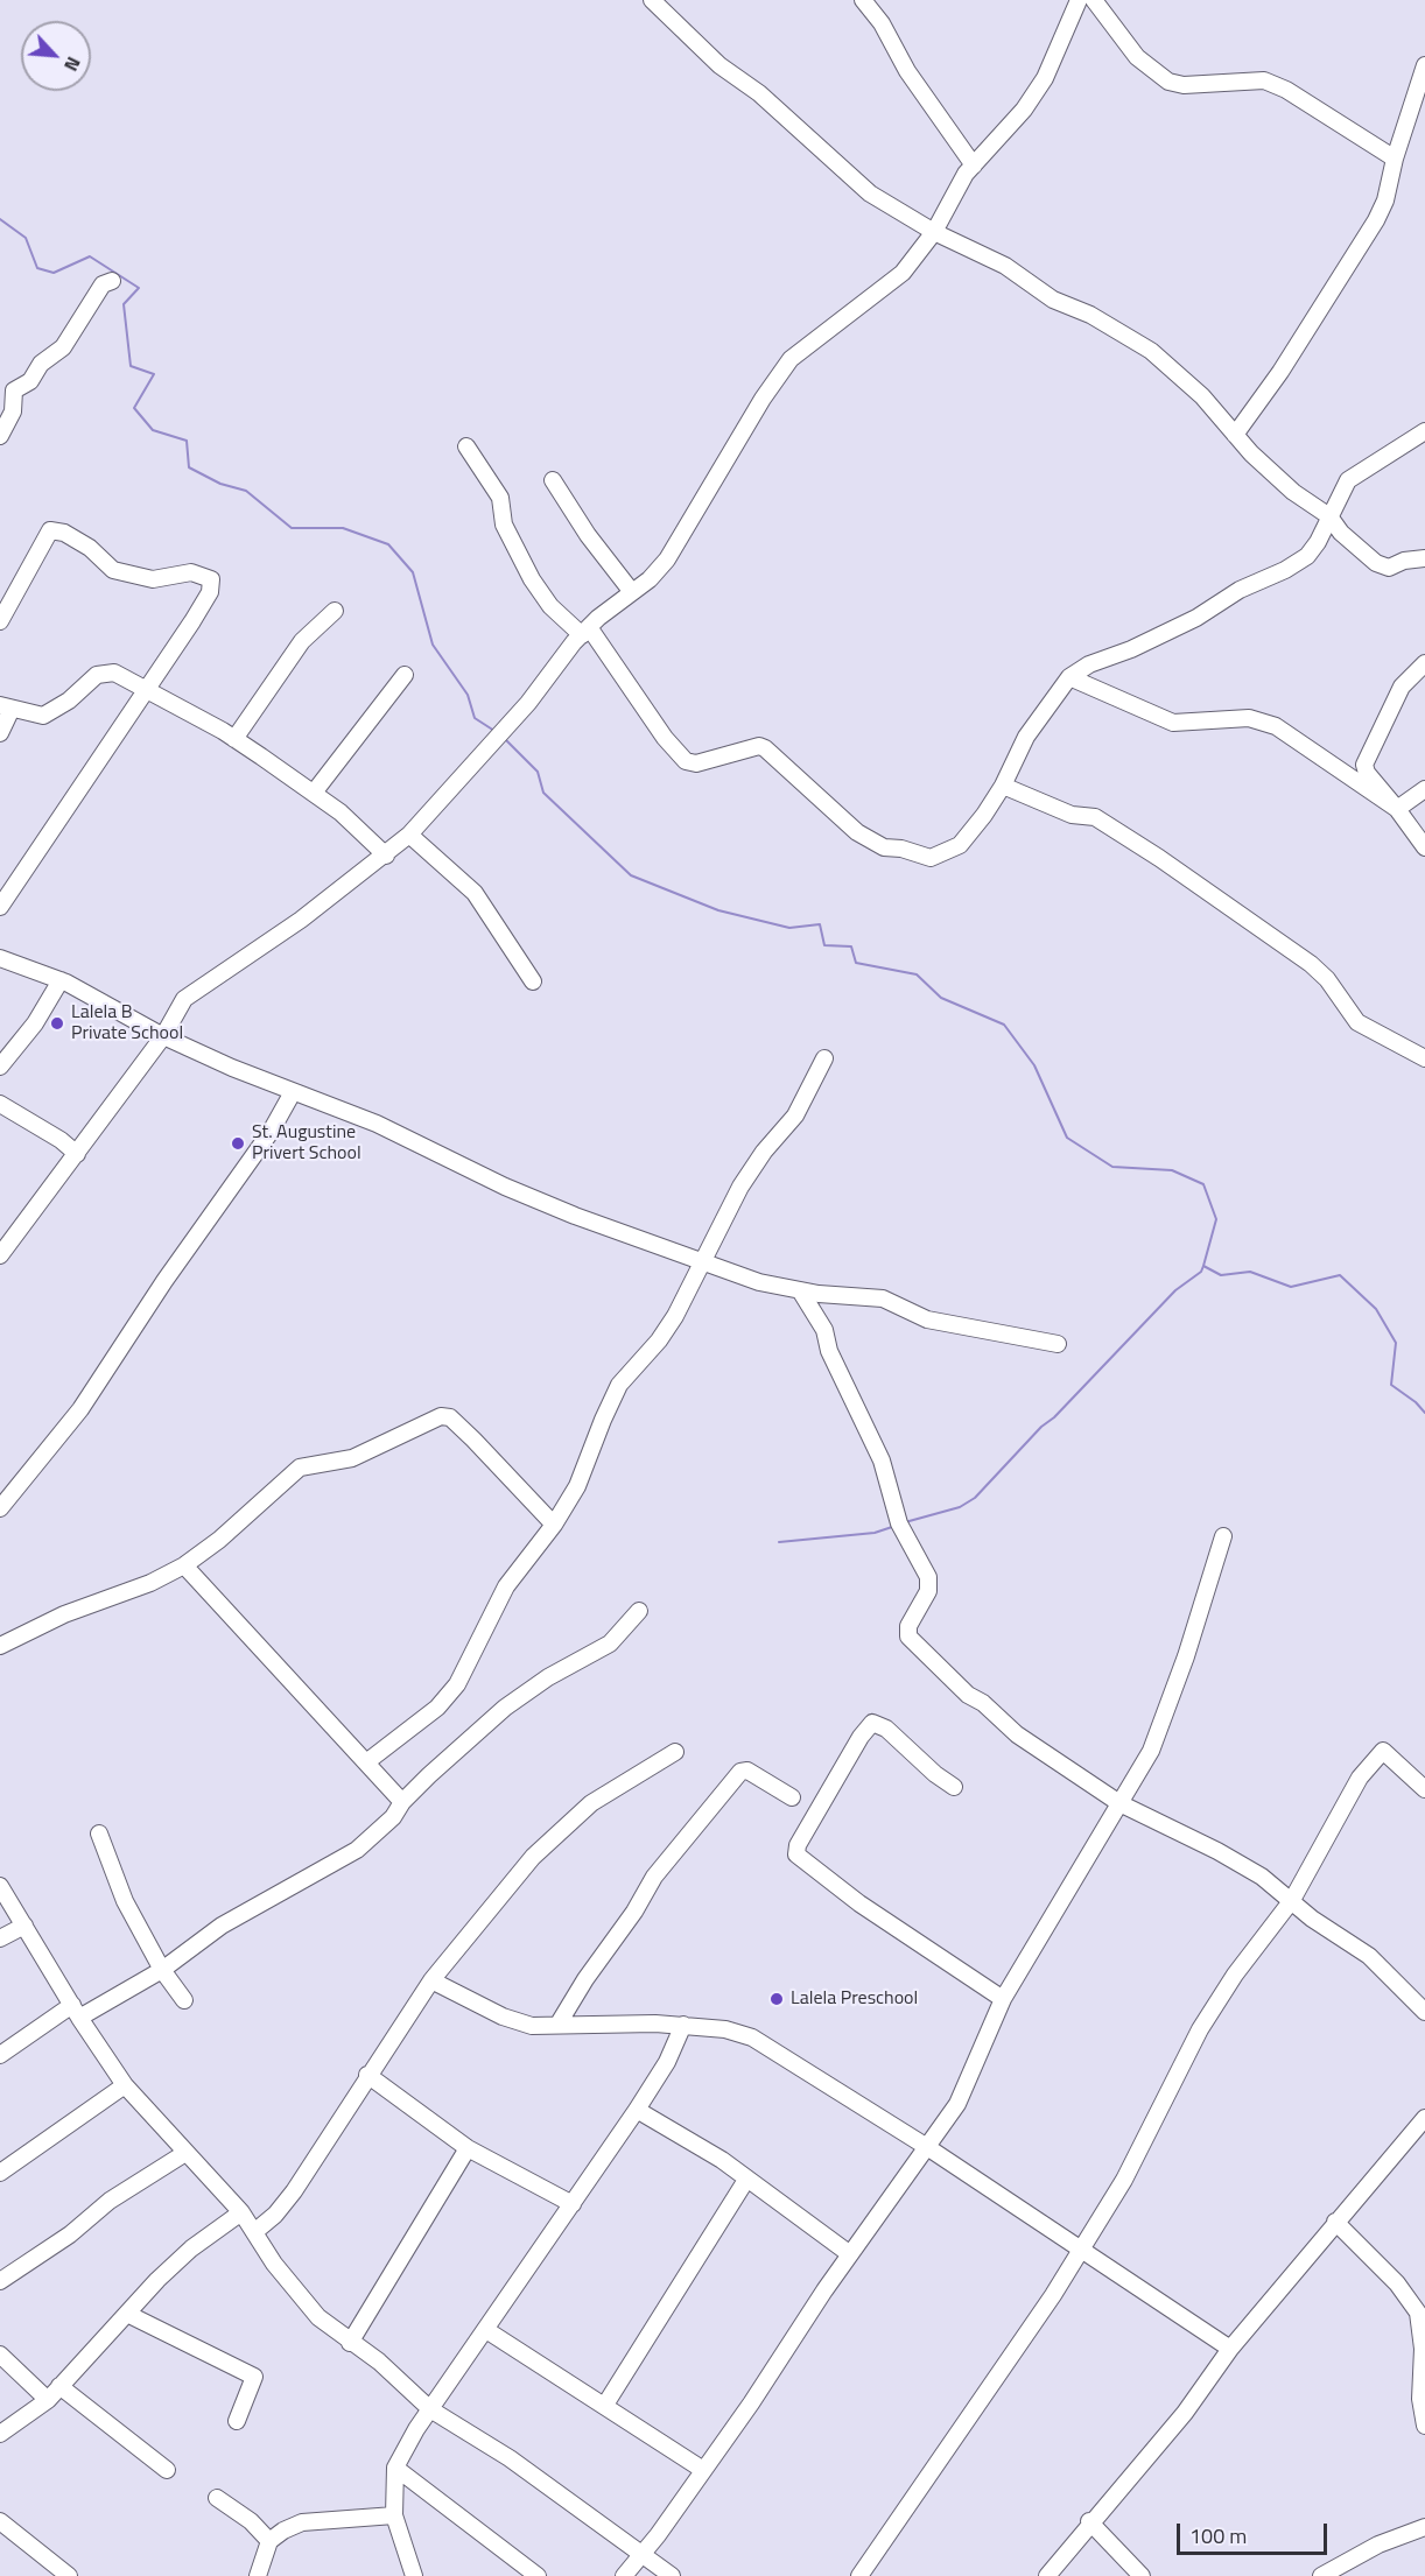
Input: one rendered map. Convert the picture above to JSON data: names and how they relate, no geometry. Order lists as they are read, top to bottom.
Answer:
{
  "places": ["Lalela B Private School", "St. Augustine Privert School", "Lalela Preschool"],
  "scale_bar": "100 m",
  "north": "bottom right"
}
